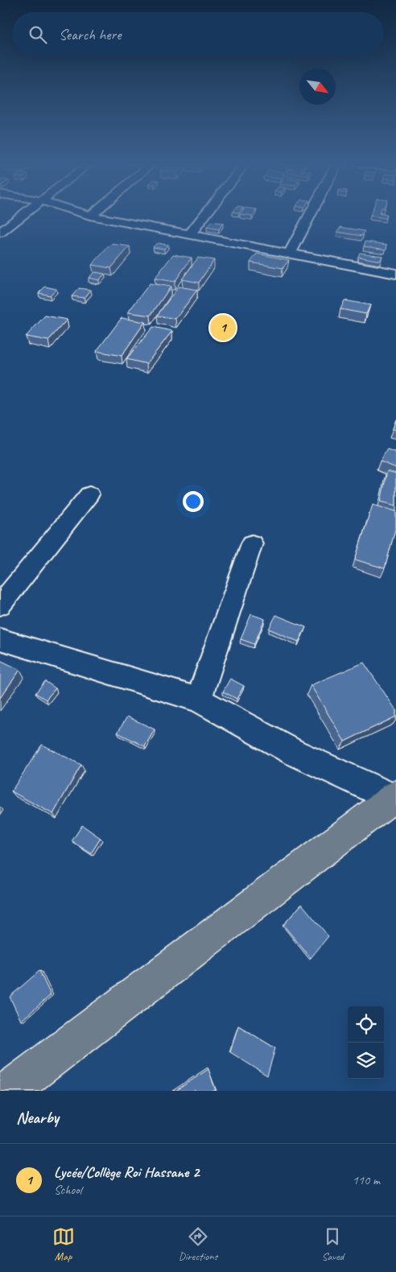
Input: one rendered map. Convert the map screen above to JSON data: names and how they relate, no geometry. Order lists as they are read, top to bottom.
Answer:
{
  "north": "bottom right",
  "page": {
    "search": "Search here",
    "pins": "1",
    "heading": "Nearby",
    "list": [
      {
        "mark": "1",
        "name": "Lycée/Collège Roi Hassane 2",
        "note": "School",
        "value": "110 m"
      }
    ],
    "nav": ["Map", "Directions", "Saved"]
  }
}
